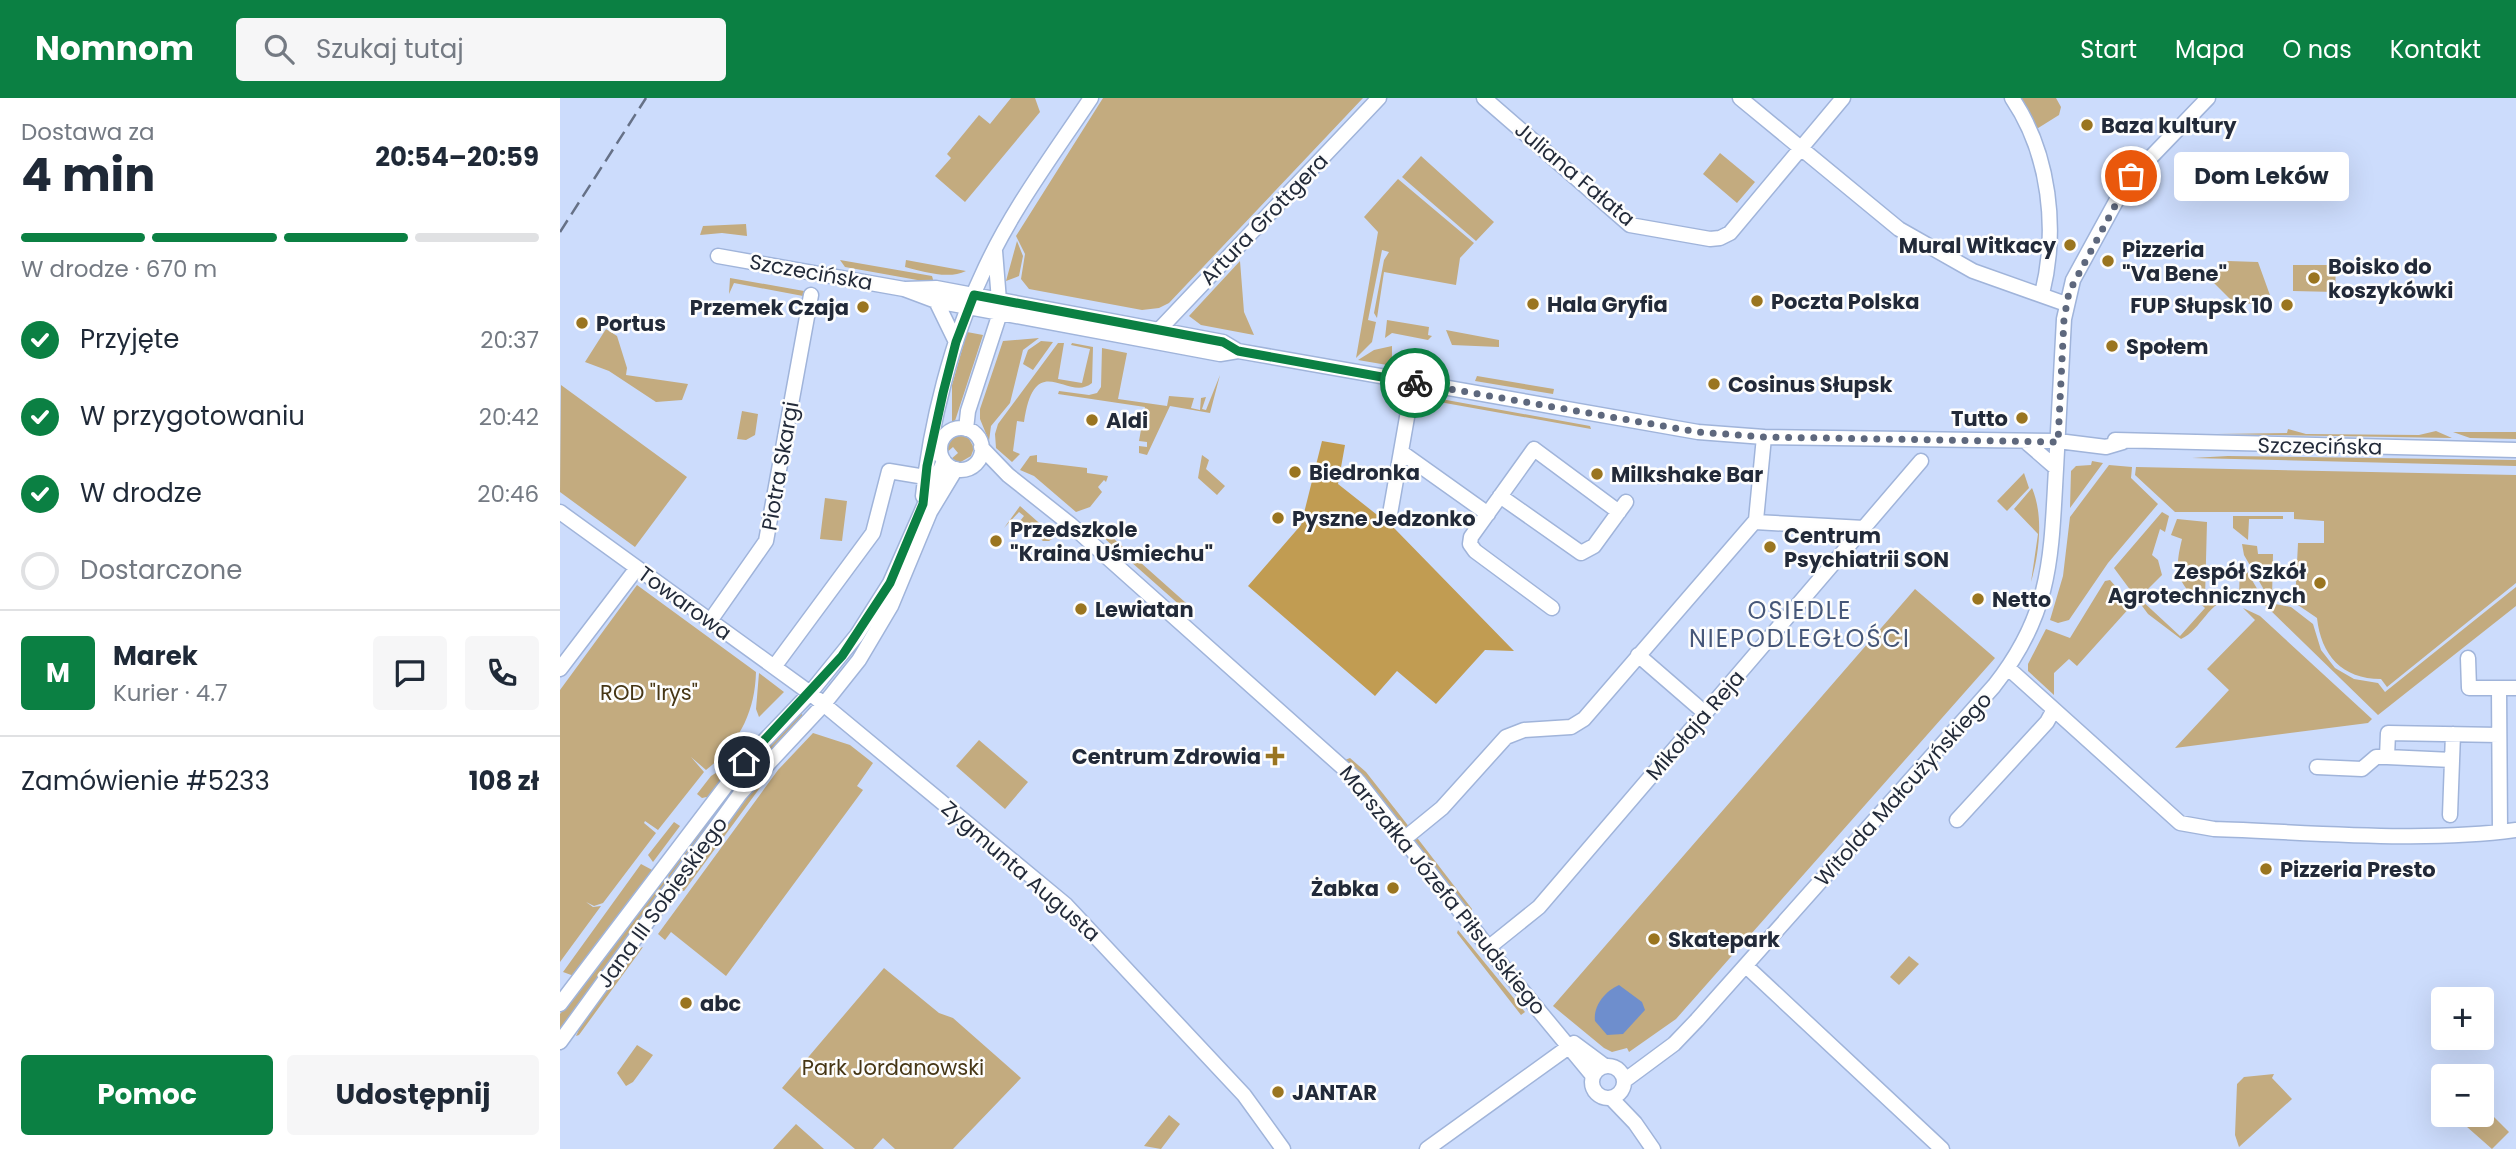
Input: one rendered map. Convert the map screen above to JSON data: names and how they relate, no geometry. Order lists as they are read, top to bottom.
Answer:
{
  "streets": {
    "street": [
      "Juliana Fałata",
      "Artura Grottgera",
      "Szczecińska",
      "Piotra Skargi",
      "Towarowa",
      "Mikołaja Reja",
      "Witolda Małcużyńskiego",
      "Zygmunta Augusta",
      "Marszałka Józefa Piłsudskiego",
      "Jana III Sobieskiego"
    ]
  },
  "crossings": [
    ["Artura Grottgera", "Szczecińska"],
    ["Szczecińska", "Witolda Małcużyńskiego"],
    ["Szczecińska", "Jana III Sobieskiego"],
    ["Piotra Skargi", "Towarowa"],
    ["Towarowa", "Jana III Sobieskiego"],
    ["Mikołaja Reja", "Marszałka Józefa Piłsudskiego"],
    ["Witolda Małcużyńskiego", "Marszałka Józefa Piłsudskiego"],
    ["Zygmunta Augusta", "Jana III Sobieskiego"],
    ["Marszałka Józefa Piłsudskiego", "Jana III Sobieskiego"]
  ],
  "districts": ["OSIEDLE NIEPODLEGŁOŚCI"],
  "parks": ["ROD \"Irys\"", "Park Jordanowski"],
  "places": {
    "other": [
      "Baza kultury",
      "Dom Leków",
      "Mural Witkacy",
      "Pizzeria \"Va Bene\"",
      "Boisko do koszykówki",
      "Poczta Polska",
      "Hala Gryfia",
      "FUP Słupsk 10",
      "Przemek Czaja",
      "Portus",
      "Społem",
      "Cosinus Słupsk",
      "Tutto",
      "Aldi",
      "Biedronka",
      "Milkshake Bar",
      "Pyszne Jedzonko",
      "Przedszkole \"Kraina Uśmiechu\"",
      "Centrum Psychiatrii SON",
      "Zespół Szkół Agrotechnicznych",
      "Netto",
      "Lewiatan",
      "Pizzeria Presto",
      "Żabka",
      "Skatepark",
      "abc",
      "JANTAR"
    ],
    "health": ["Centrum Zdrowia"]
  },
  "page": {
    "header": "Nomnom",
    "search": "Szukaj tutaj",
    "nav": [
      "Start",
      "Mapa",
      "O nas",
      "Kontakt"
    ],
    "heading": ["4 min", "Dostawa za", "20:54–20:59"],
    "panel": [
      "Marek",
      "Kurier · 4.7",
      "Zamówienie #5233",
      "108 zł"
    ],
    "bubble": "Dom Leków",
    "bar": "W drodze · 670 m",
    "list": [
      ["Przyjęte", "20:37"],
      ["W przygotowaniu", "20:42"],
      ["W drodze", "20:46"],
      "Dostarczone"
    ],
    "round": "M",
    "map_buttons": ["+", "−"],
    "buttons": ["Pomoc", "Udostępnij"]
  }
}
